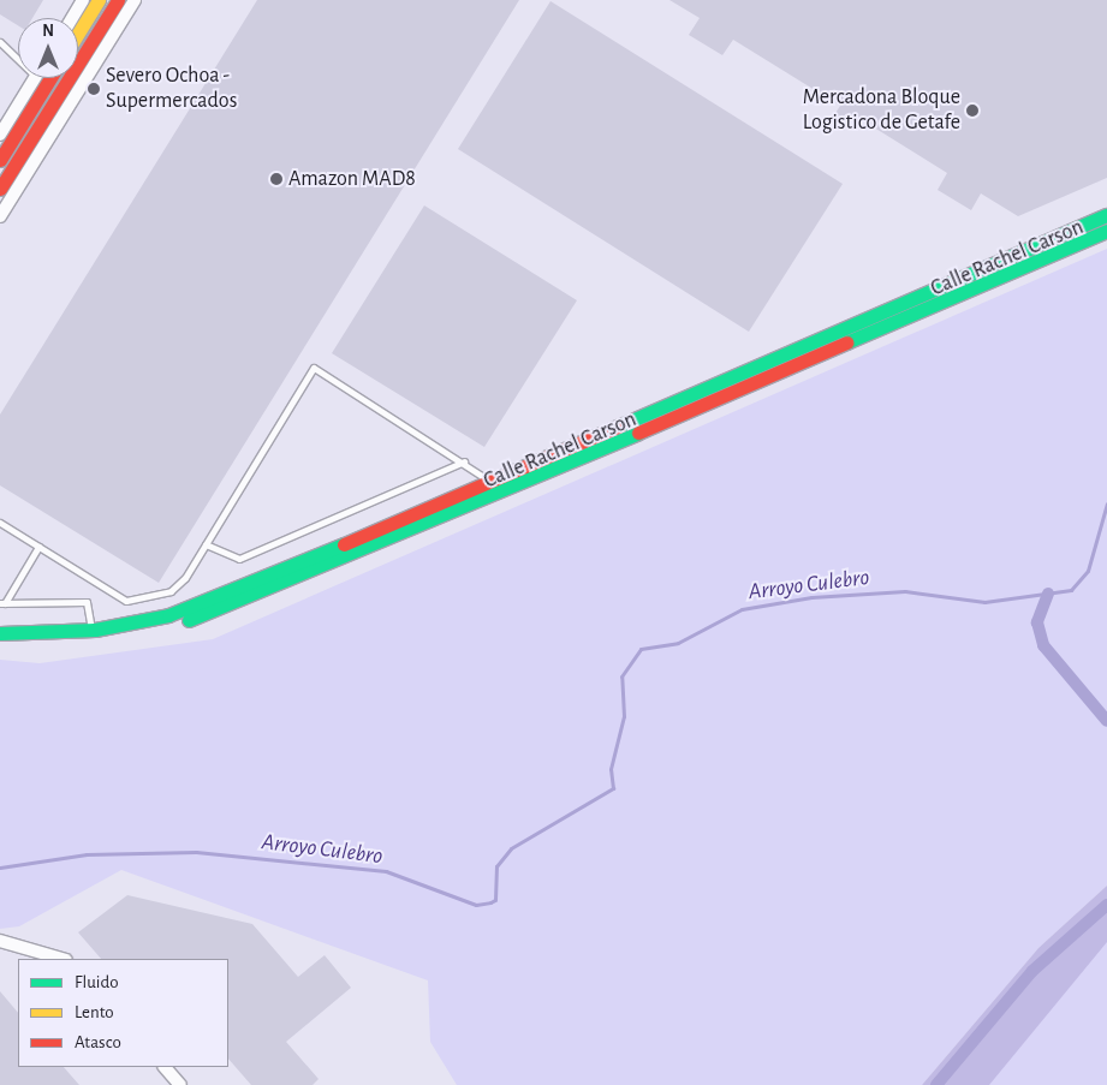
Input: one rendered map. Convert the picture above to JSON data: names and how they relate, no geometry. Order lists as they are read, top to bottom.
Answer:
{
  "streets": {
    "street": ["Calle Rachel Carson"]
  },
  "water": ["Arroyo Culebro"],
  "places": ["Severo Ochoa - Supermercados", "Mercadona Bloque Logistico de Getafe", "Amazon MAD8"],
  "legend": ["Fluido", "Lento", "Atasco"],
  "north": "top"
}
